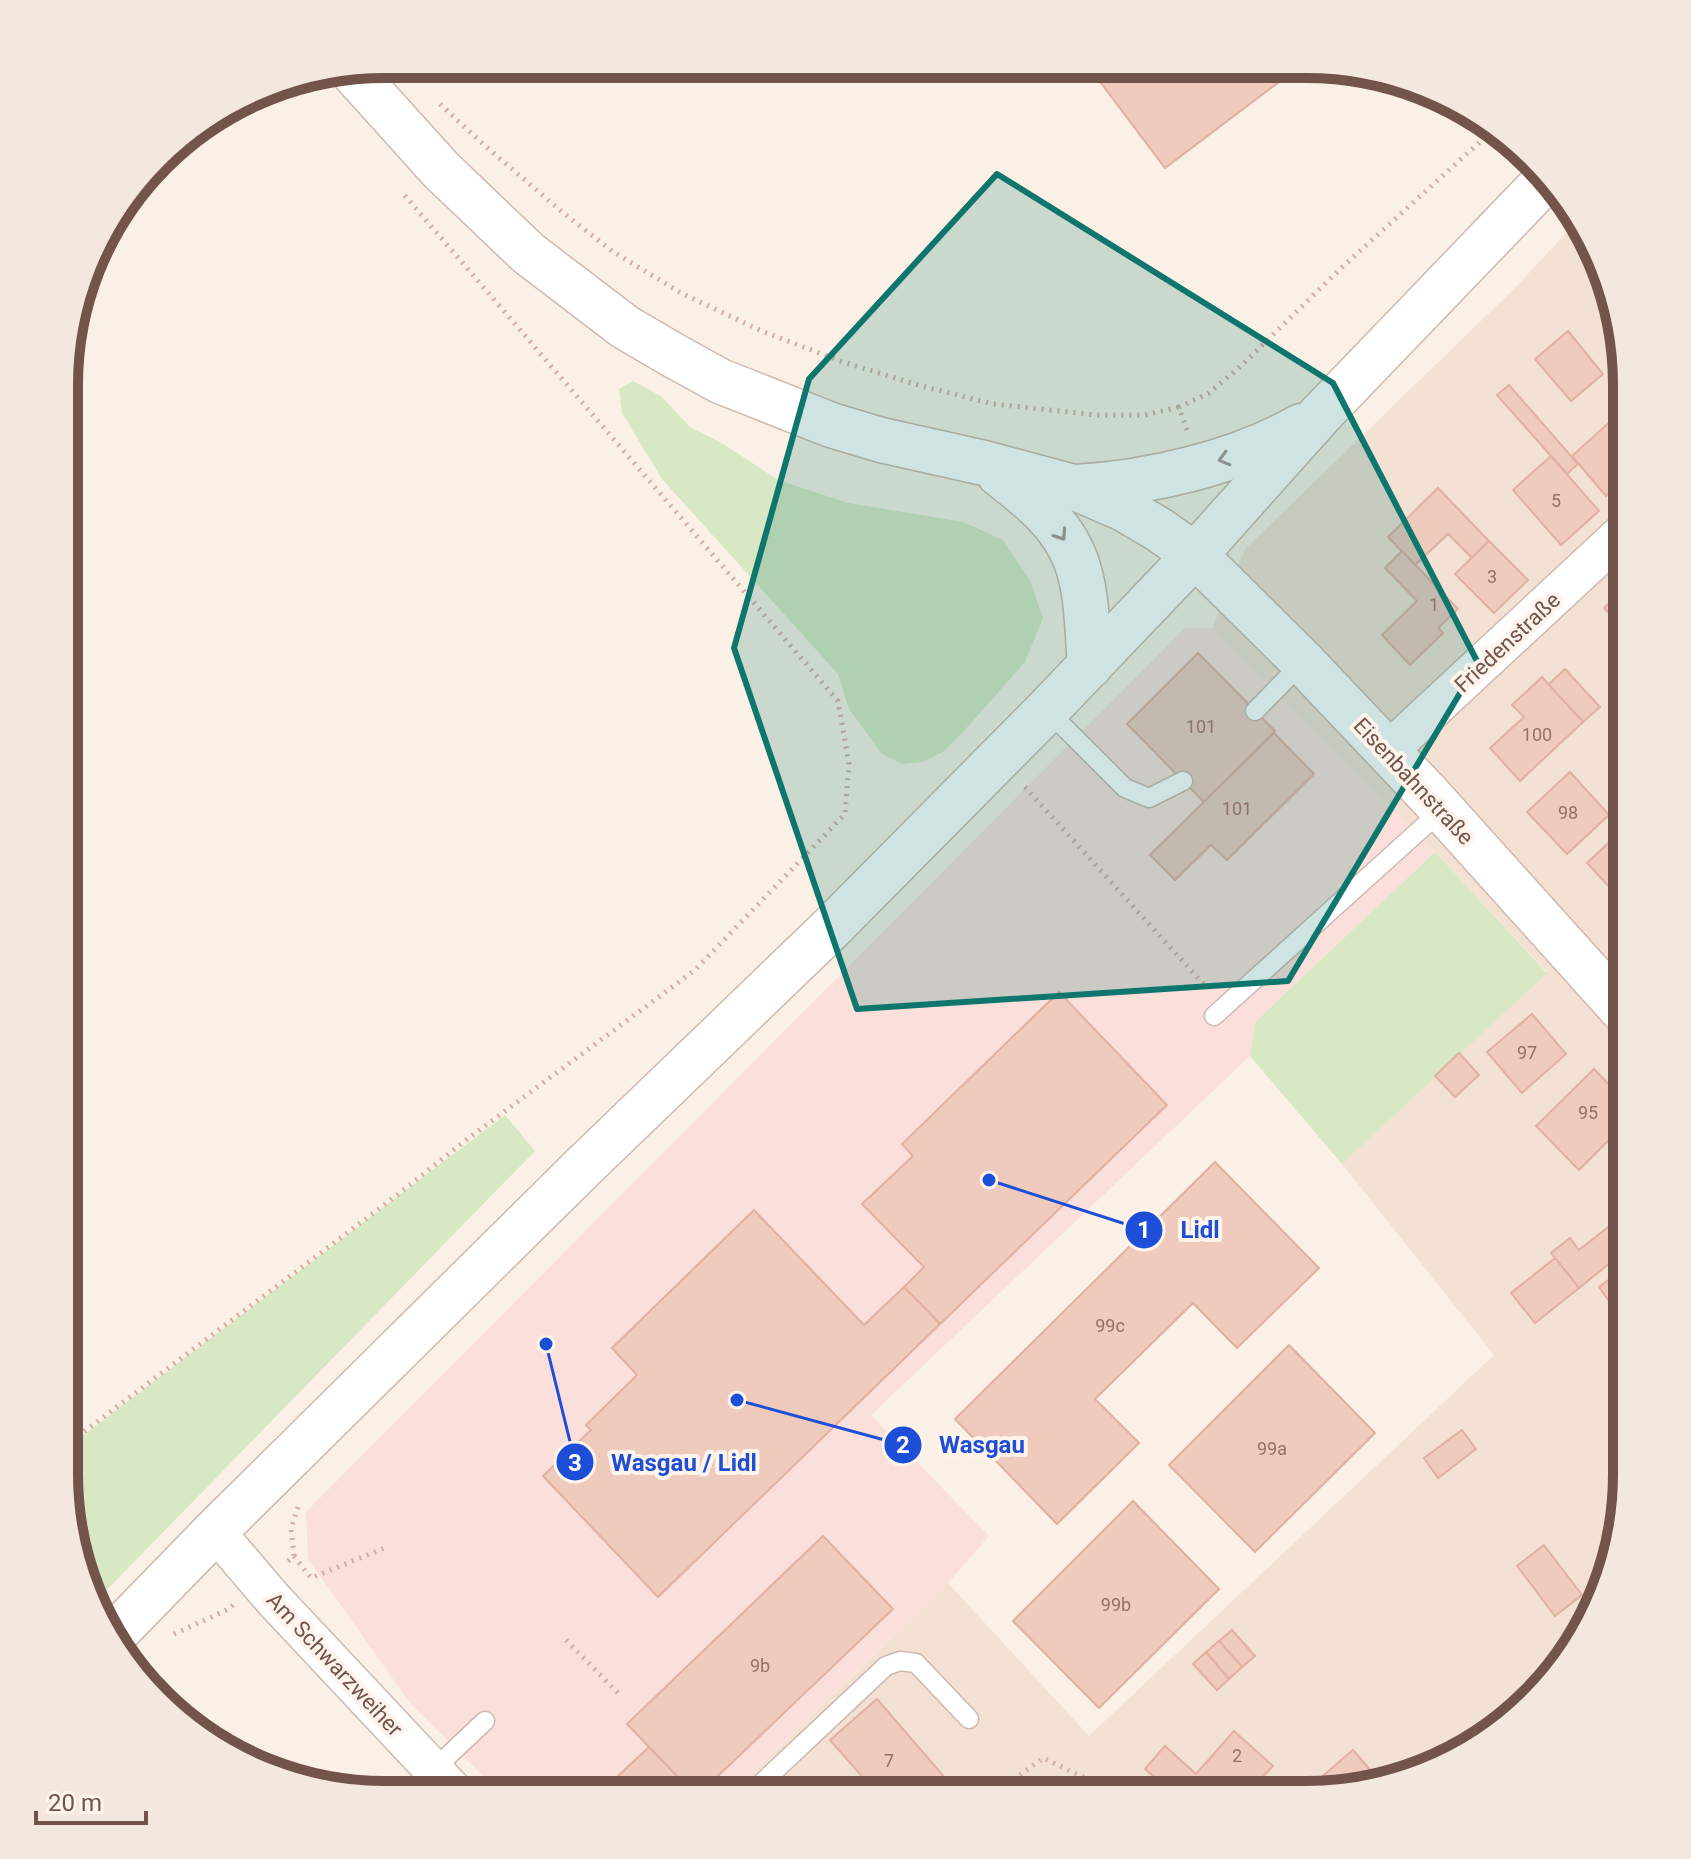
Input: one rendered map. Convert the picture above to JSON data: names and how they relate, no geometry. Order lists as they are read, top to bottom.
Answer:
{
  "streets": {
    "main road": ["Eisenbahnstraße"],
    "street": ["Friedenstraße", "Am Schwarzweiher"]
  },
  "crossings": [
    ["Friedenstraße", "Eisenbahnstraße"]
  ],
  "places": ["Lidl", "Wasgau / Lidl", "Wasgau"],
  "house_numbers": [
    "5",
    "3",
    "1",
    "101",
    "100",
    "101",
    "98",
    "97",
    "95",
    "99c",
    "99a",
    "99b",
    "9b",
    "2",
    "7"
  ],
  "scale_bar": "20 m"
}
